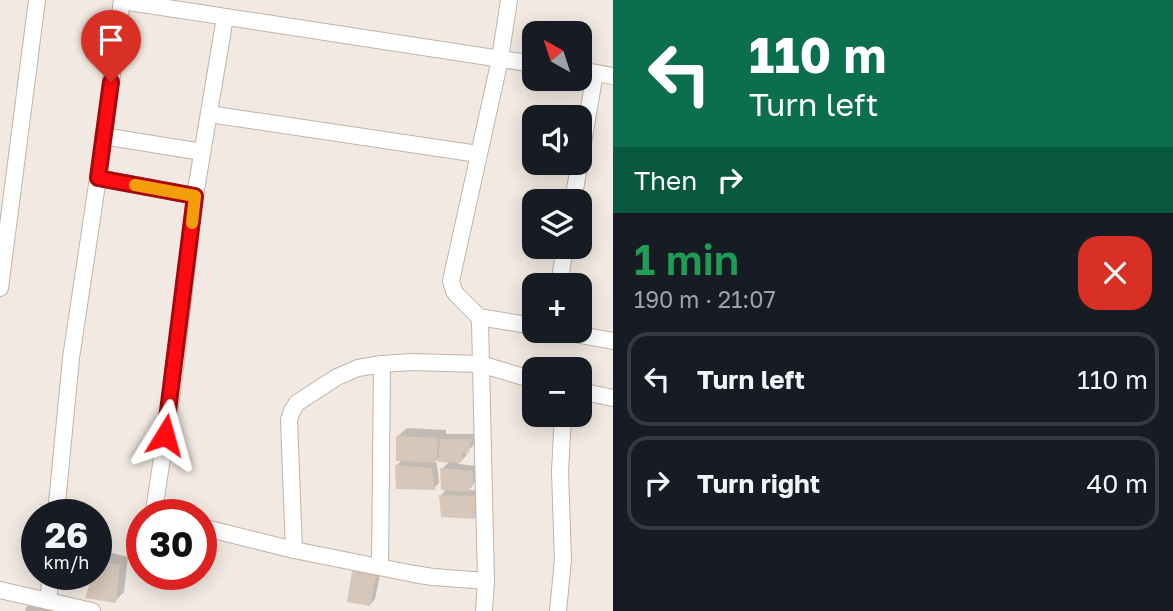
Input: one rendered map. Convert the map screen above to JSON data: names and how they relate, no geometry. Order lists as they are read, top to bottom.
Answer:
{
  "north": "top left",
  "page": {
    "turn": ["110 m", "Turn left"],
    "map_buttons": ["+", "−"],
    "then": "Then",
    "heading": ["1 min", "190 m · 21:07"],
    "list": [
      {
        "name": "Turn left",
        "value": "110 m"
      },
      {
        "name": "Turn right",
        "value": "40 m"
      }
    ],
    "speed": "26 km/h",
    "limit": "30"
  }
}
